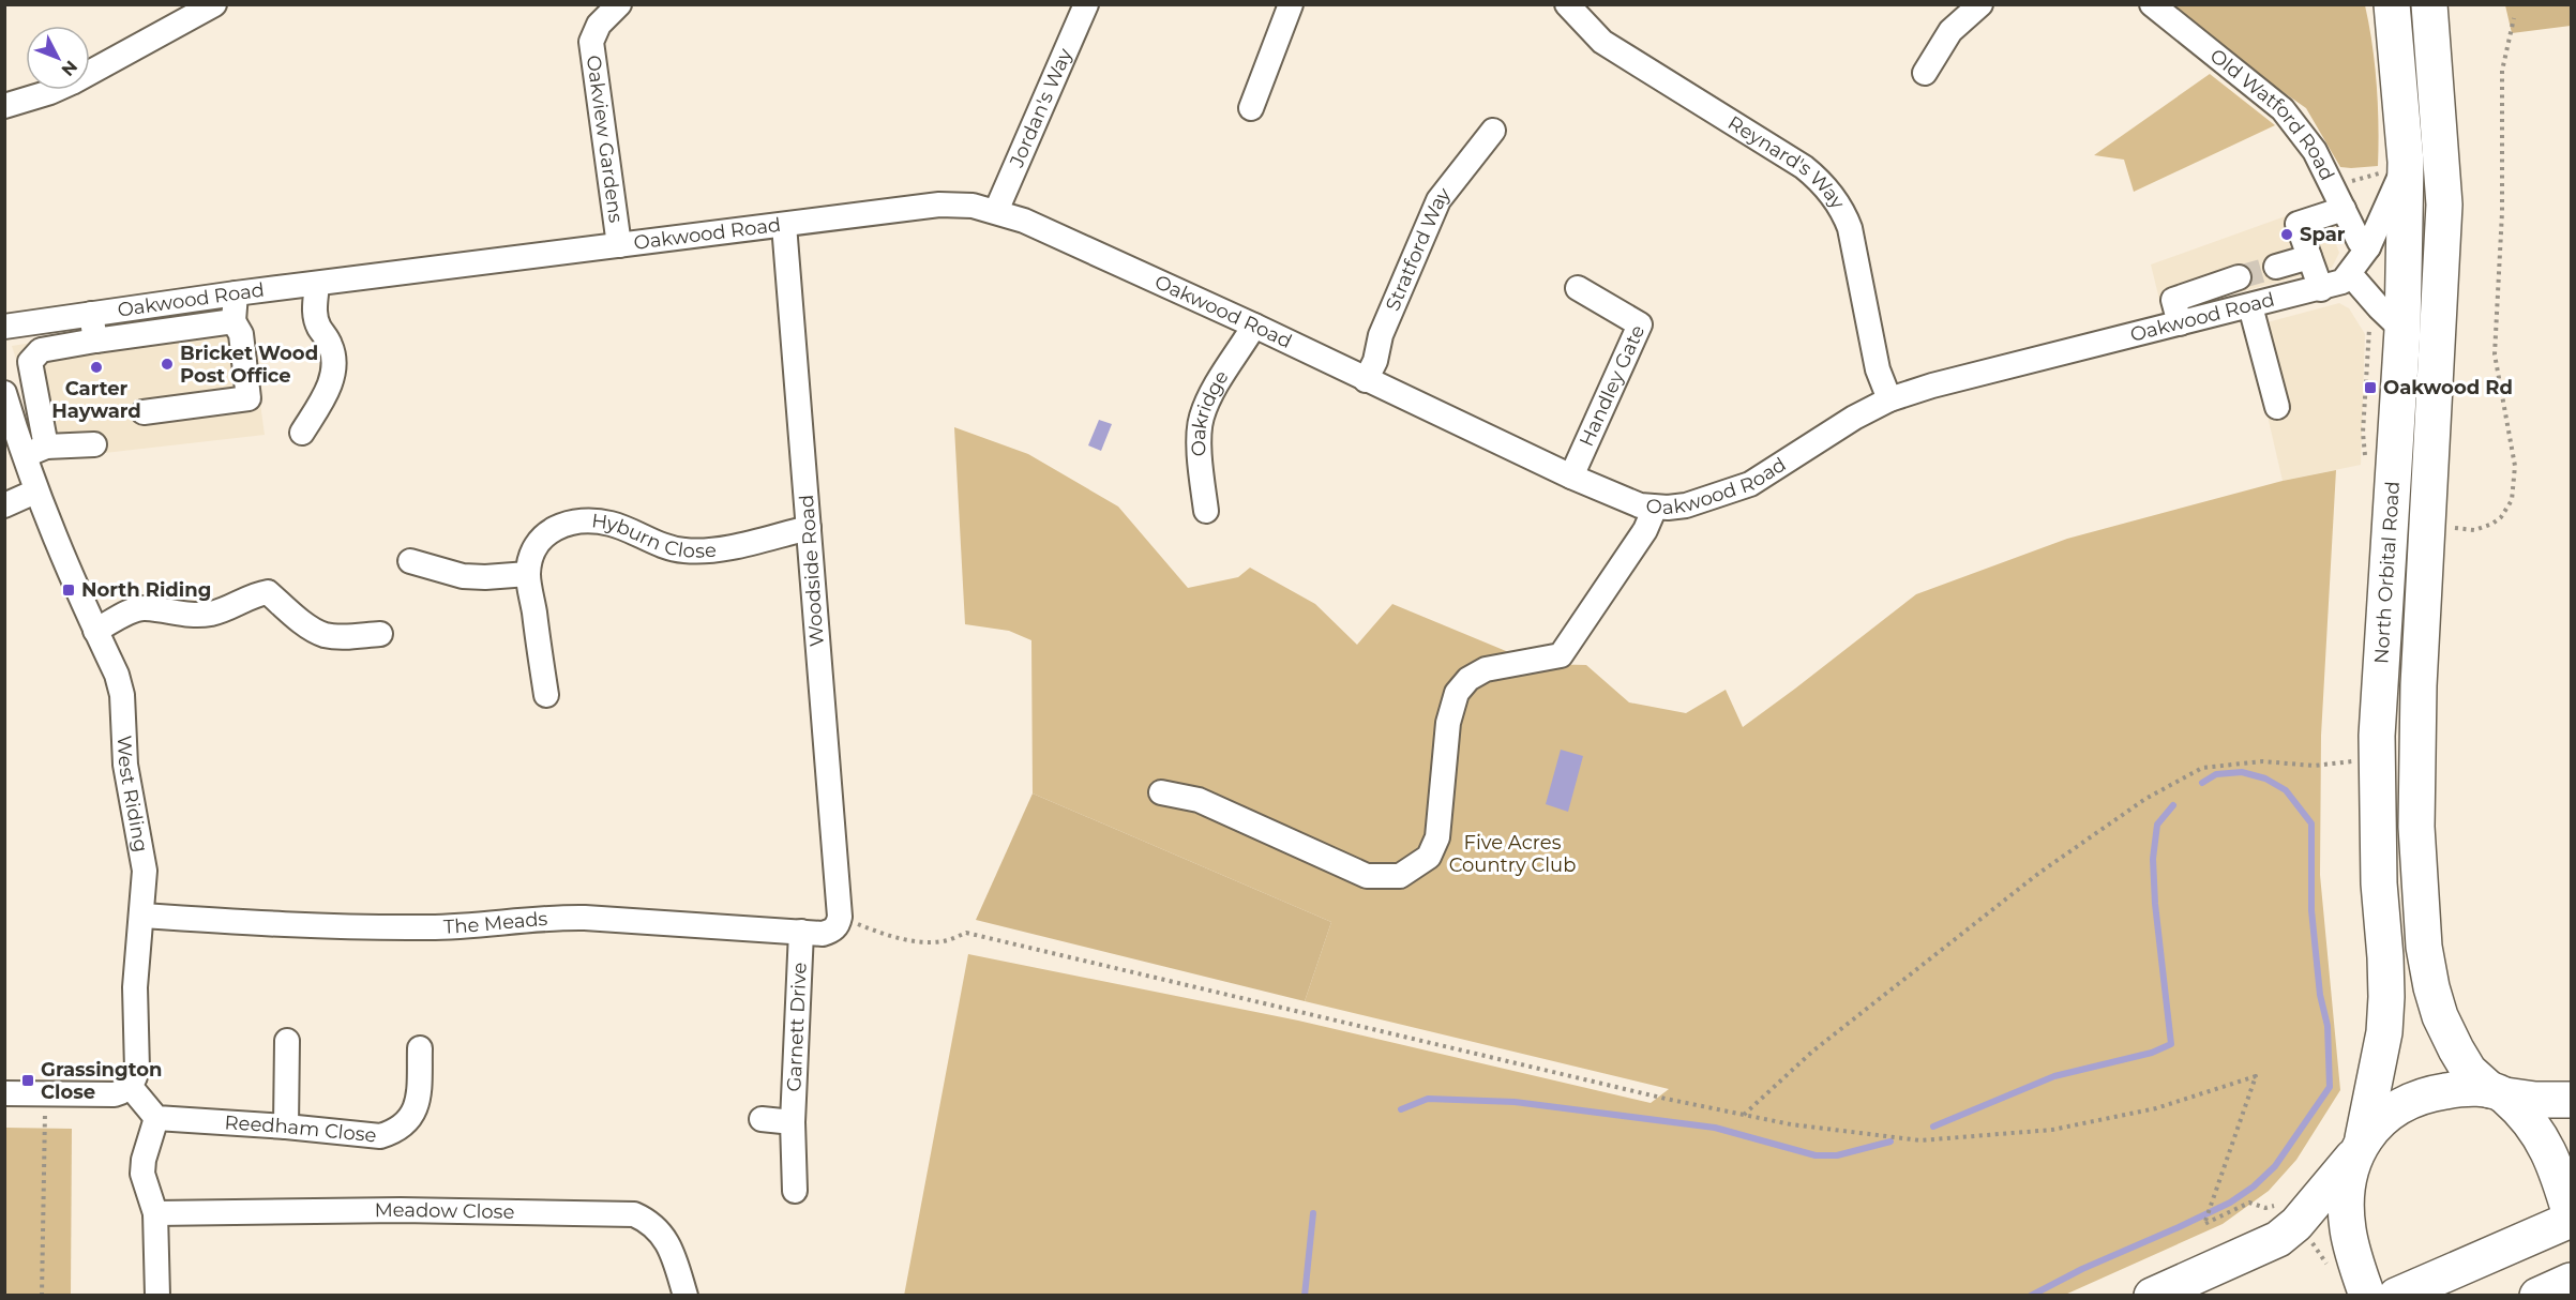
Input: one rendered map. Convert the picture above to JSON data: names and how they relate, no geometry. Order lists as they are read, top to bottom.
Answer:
{
  "streets": {
    "highway": ["North Orbital Road"],
    "street": [
      "Jordan's Way",
      "Old Watford Road",
      "Oakview Gardens",
      "Reynard's Way",
      "Oakwood Road",
      "Stratford Way",
      "Handley Gate",
      "Oakridge",
      "Hyburn Close",
      "Woodside Road",
      "West Riding",
      "The Meads",
      "Garnett Drive",
      "Reedham Close",
      "Meadow Close"
    ]
  },
  "crossings": [
    ["Jordan's Way", "Oakwood Road"],
    ["Old Watford Road", "Oakwood Road"],
    ["Oakview Gardens", "Oakwood Road"],
    ["Reynard's Way", "Oakwood Road"],
    ["Oakwood Road", "Stratford Way"],
    ["Oakwood Road", "Handley Gate"],
    ["Oakwood Road", "Oakridge"],
    ["Oakwood Road", "Woodside Road"],
    ["Oakwood Road", "North Orbital Road"],
    ["Hyburn Close", "Woodside Road"],
    ["Woodside Road", "The Meads"],
    ["West Riding", "The Meads"],
    ["The Meads", "Garnett Drive"]
  ],
  "parks": ["Five Acres Country Club"],
  "places": {
    "other": ["Spar", "Bricket Wood Post Office", "Carter Hayward"],
    "transit": ["Oakwood Rd", "North Riding", "Grassington Close"]
  },
  "north": "bottom right"
}
